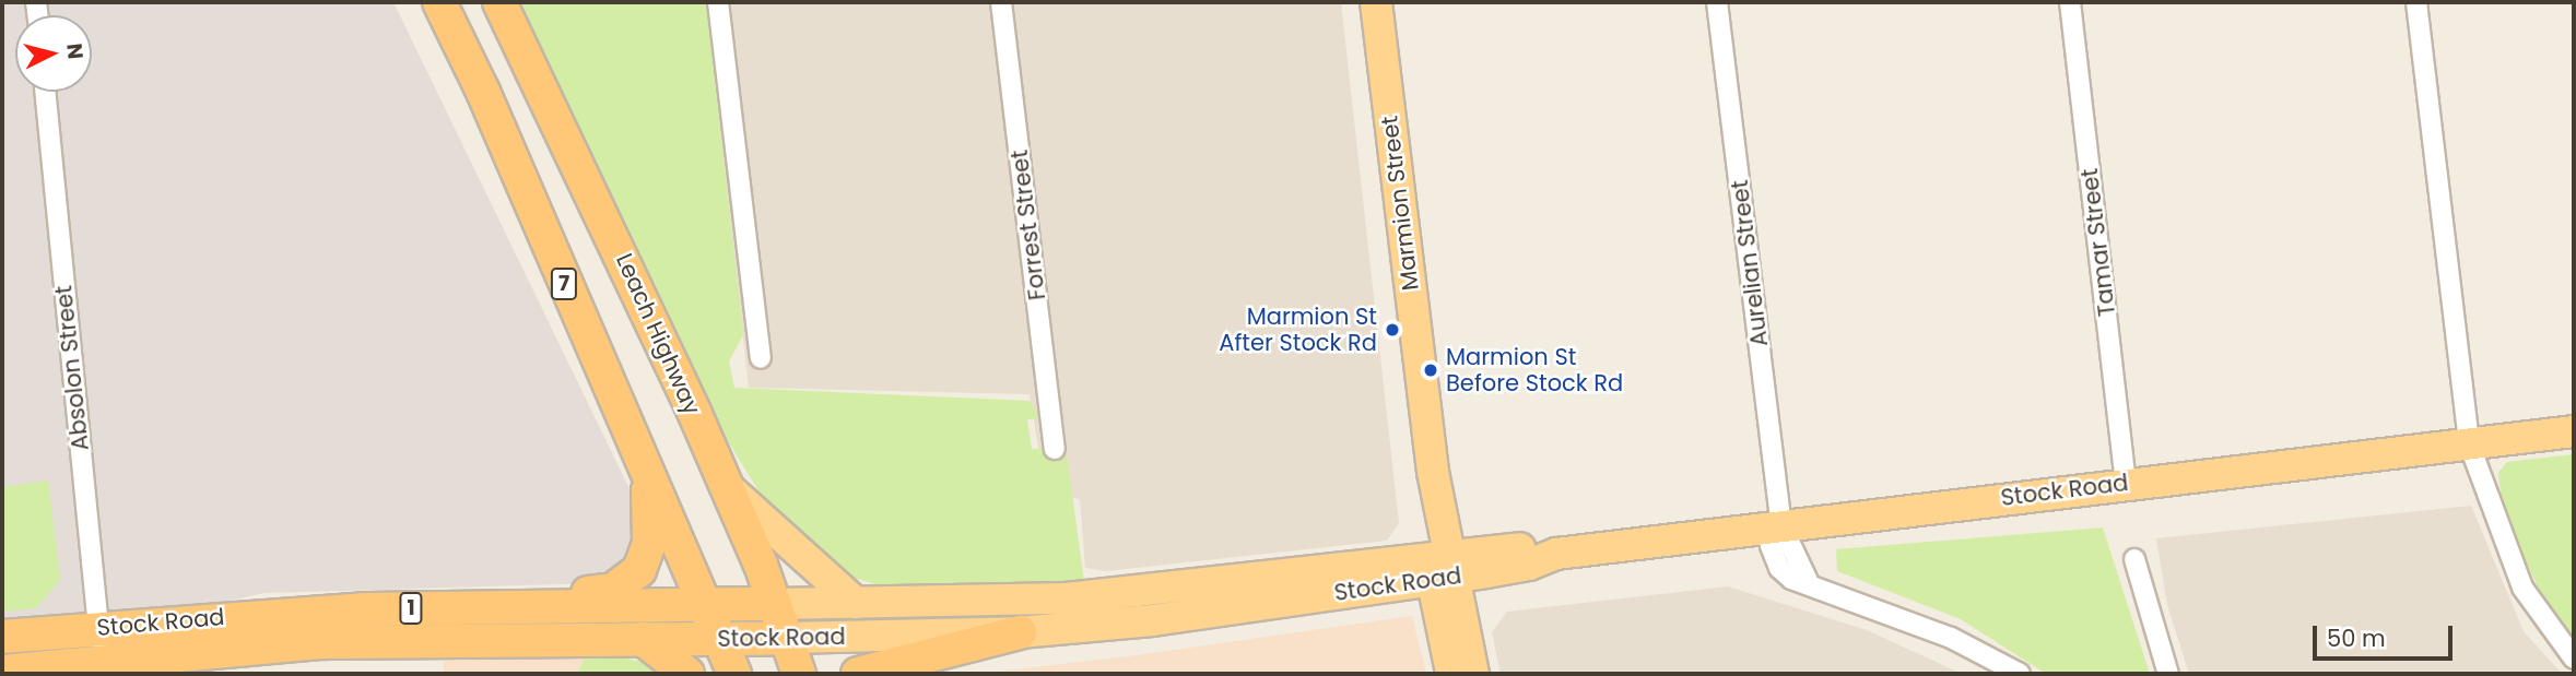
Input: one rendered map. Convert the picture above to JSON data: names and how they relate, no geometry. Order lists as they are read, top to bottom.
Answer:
{
  "streets": {
    "highway": [
      "7",
      "Leach Highway",
      "Stock Road",
      "1"
    ],
    "main road": ["Marmion Street"],
    "street": [
      "Forrest Street",
      "Tamar Street",
      "Aurelian Street",
      "Absolon Street"
    ]
  },
  "crossings": [
    ["Marmion Street", "Stock Road"],
    ["Tamar Street", "Stock Road"],
    ["Aurelian Street", "Stock Road"],
    ["7", "Stock Road"],
    ["Leach Highway", "Stock Road"],
    ["Absolon Street", "Stock Road"]
  ],
  "places": ["Marmion St After Stock Rd", "Marmion St Before Stock Rd"],
  "scale_bar": "50 m",
  "north": "right"
}
